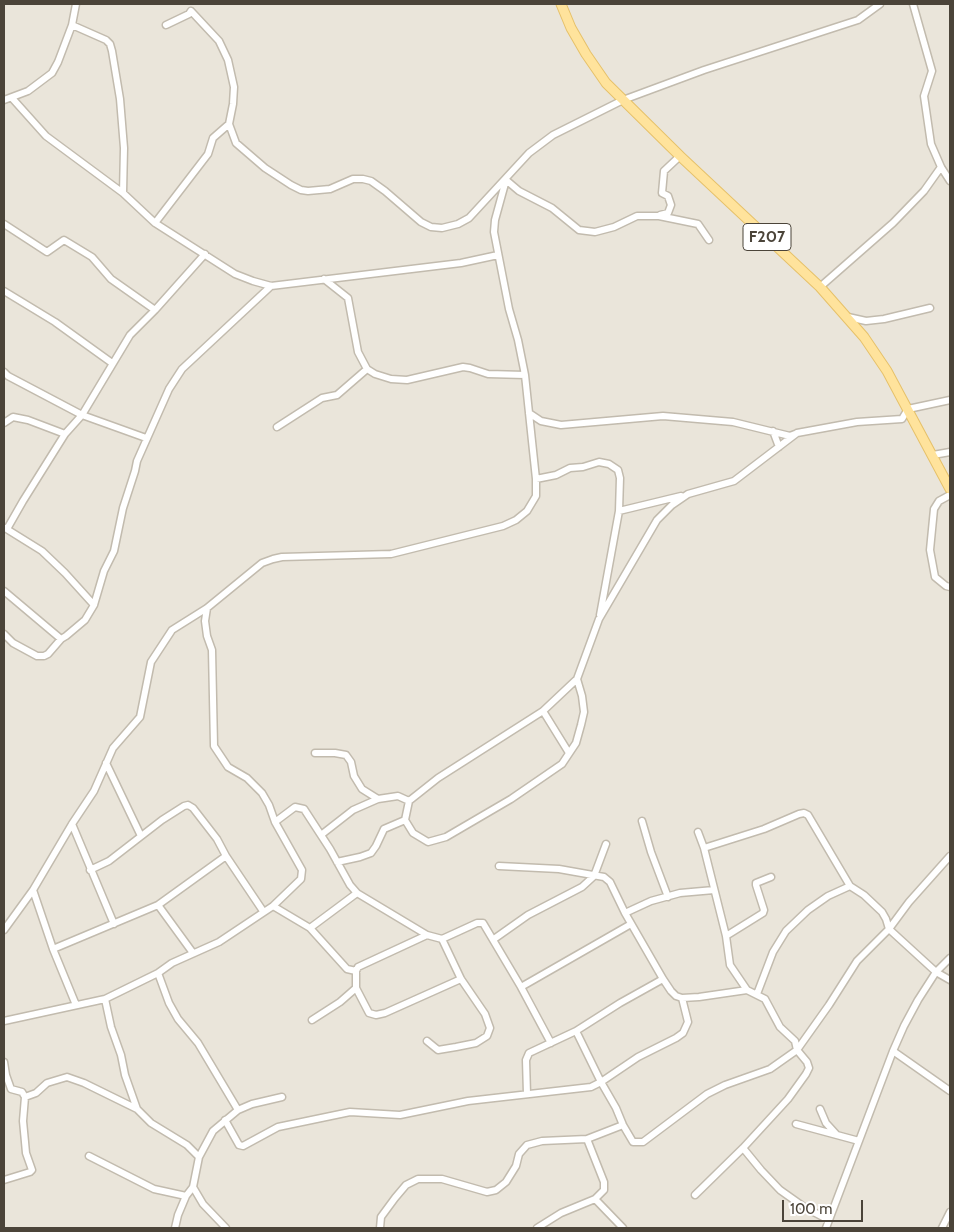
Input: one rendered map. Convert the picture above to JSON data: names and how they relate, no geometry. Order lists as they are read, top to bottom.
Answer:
{
  "streets": {
    "main road": ["F207"]
  },
  "scale_bar": "100 m"
}
